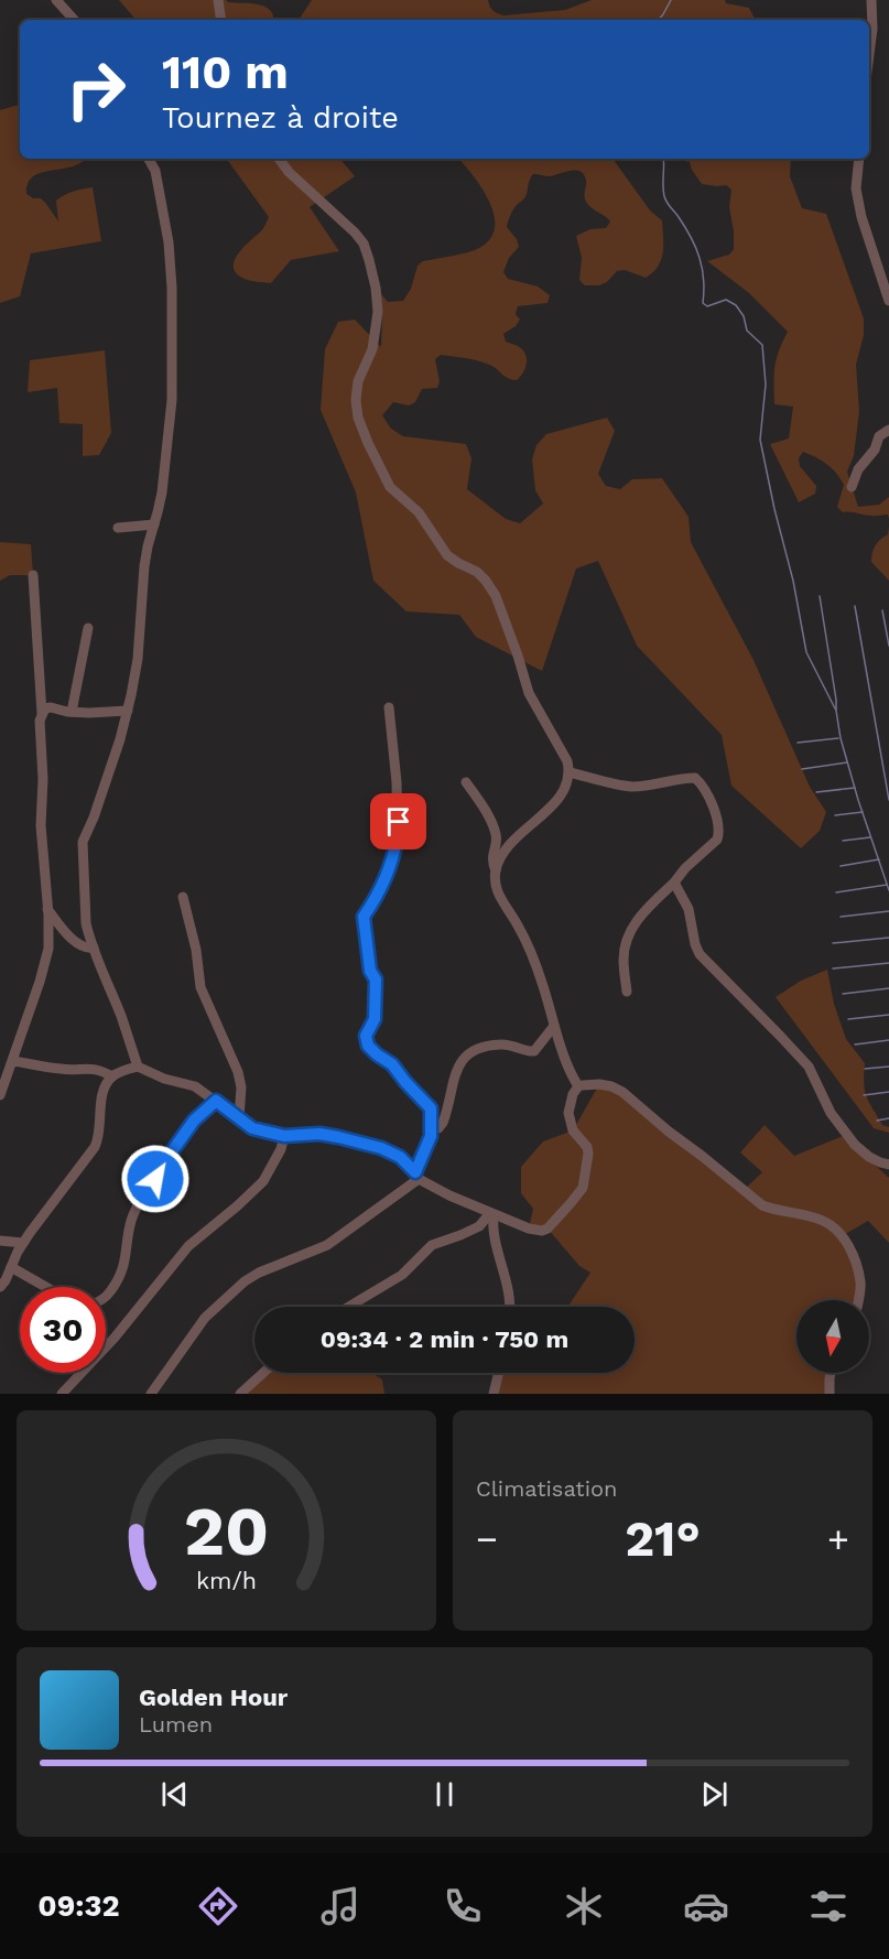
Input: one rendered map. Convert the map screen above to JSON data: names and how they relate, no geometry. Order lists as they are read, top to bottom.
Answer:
{
  "north": "bottom",
  "page": {
    "turn": ["110 m", "Tournez à droite"],
    "limit": "30",
    "trip": "09:34 · 2 min · 750 m",
    "tile": "Climatisation",
    "heat": ["−", "21°", "+"],
    "song": ["Golden Hour", "Lumen"],
    "tabs": "09:32",
    "gauge": ["20", "km/h"]
  }
}
